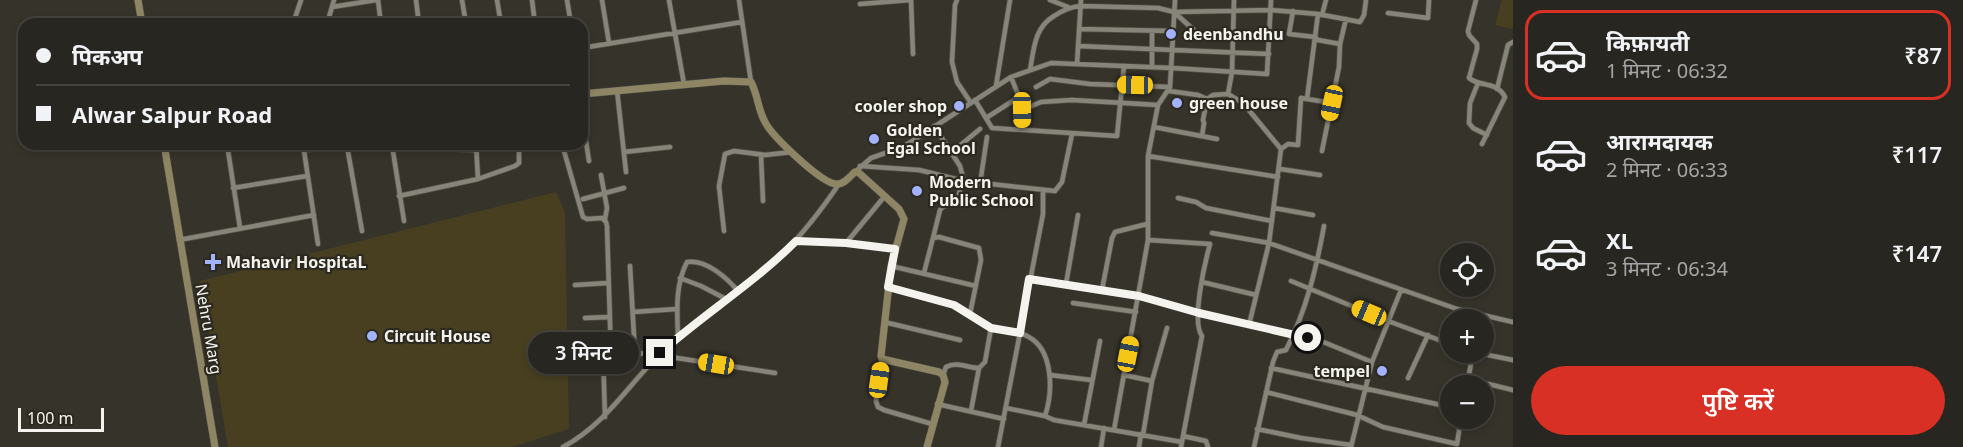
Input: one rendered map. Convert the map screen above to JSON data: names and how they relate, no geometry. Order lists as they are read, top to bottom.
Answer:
{
  "streets": {
    "street": ["Nehru Marg"]
  },
  "places": {
    "other": [
      "deenbandhu",
      "green house",
      "cooler shop",
      "Golden Egal School",
      "Modern Public School",
      "Circuit House",
      "tempel"
    ],
    "health": ["Mahavir HospitaL"]
  },
  "scale_bar": "100 m",
  "page": {
    "list": [
      {
        "name": "किफ़ायती",
        "note": "1 मिनट · 06:32",
        "value": "₹87"
      },
      {
        "name": "आरामदायक",
        "note": "2 मिनट · 06:33",
        "value": "₹117"
      },
      {
        "name": "XL",
        "note": "3 मिनट · 06:34",
        "value": "₹147"
      }
    ],
    "banner": ["पिकअप", "Alwar Salpur Road"],
    "map_buttons": ["+", "−"],
    "bubble": "3 मिनट",
    "buttons": "पुष्टि करें",
    "scale": "100 m"
  }
}
